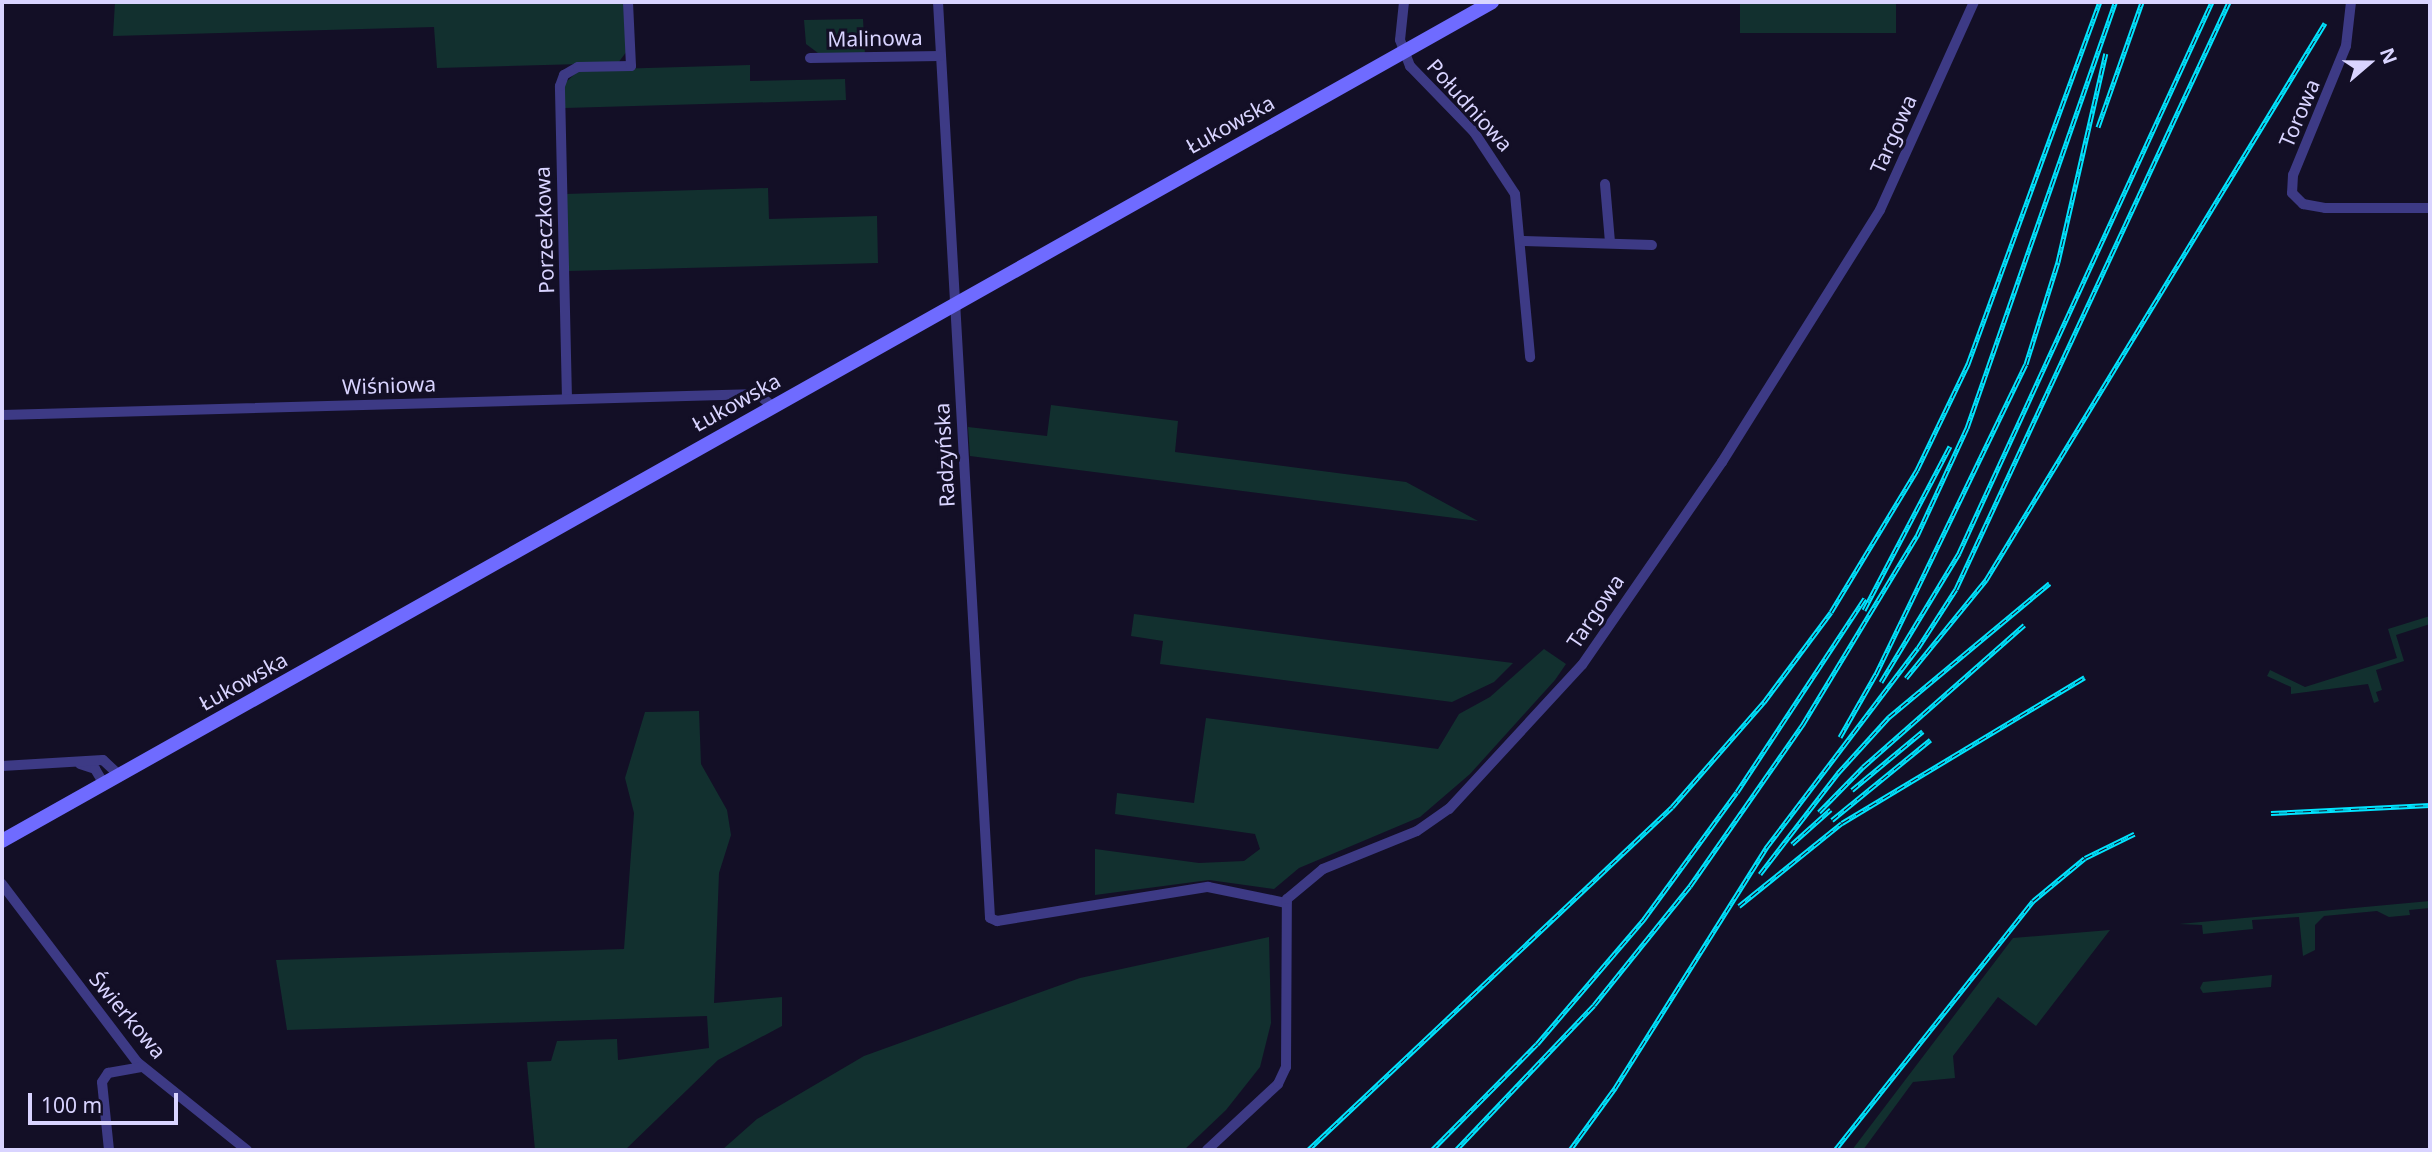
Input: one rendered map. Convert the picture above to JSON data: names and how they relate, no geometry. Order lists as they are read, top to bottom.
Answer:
{
  "streets": {
    "main road": ["Łukowska"],
    "street": [
      "Malinowa",
      "Południowa",
      "Torowa",
      "Targowa",
      "Porzeczkowa",
      "Wiśniowa",
      "Radzyńska",
      "Świerkowa"
    ]
  },
  "crossings": [
    ["Malinowa", "Radzyńska"],
    ["Południowa", "Łukowska"],
    ["Łukowska", "Wiśniowa"],
    ["Łukowska", "Radzyńska"],
    ["Targowa", "Radzyńska"],
    ["Porzeczkowa", "Wiśniowa"]
  ],
  "scale_bar": "100 m",
  "north": "right"
}
